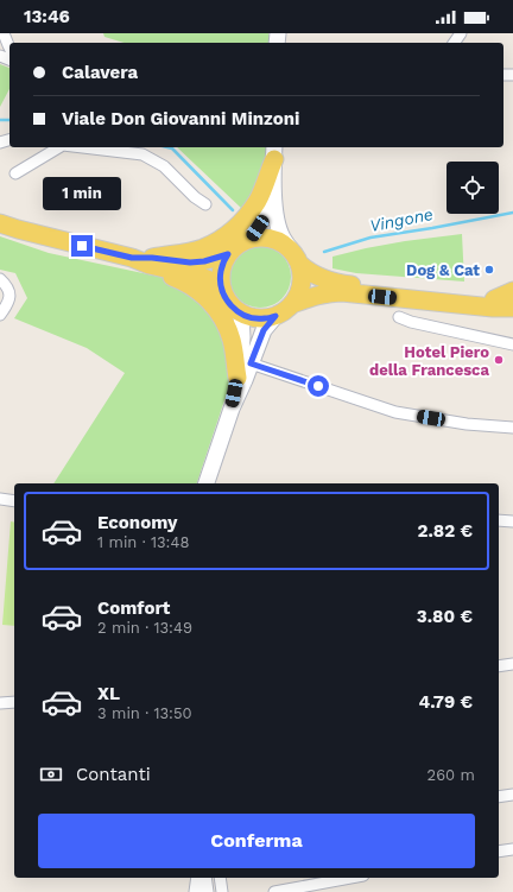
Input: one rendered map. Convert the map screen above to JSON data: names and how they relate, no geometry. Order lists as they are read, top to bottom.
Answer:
{
  "water": ["Vingone"],
  "places": ["Dog & Cat", "Hotel Piero della Francesca"],
  "page": {
    "status": "13:46",
    "banner": ["Calavera", "Viale Don Giovanni Minzoni"],
    "bubble": "1 min",
    "list": [
      {
        "name": "Economy",
        "note": "1 min · 13:48",
        "value": "2.82 €"
      },
      {
        "name": "Comfort",
        "note": "2 min · 13:49",
        "value": "3.80 €"
      },
      {
        "name": "XL",
        "note": "3 min · 13:50",
        "value": "4.79 €"
      }
    ],
    "pay": ["Contanti", "260 m"],
    "buttons": "Conferma"
  }
}
